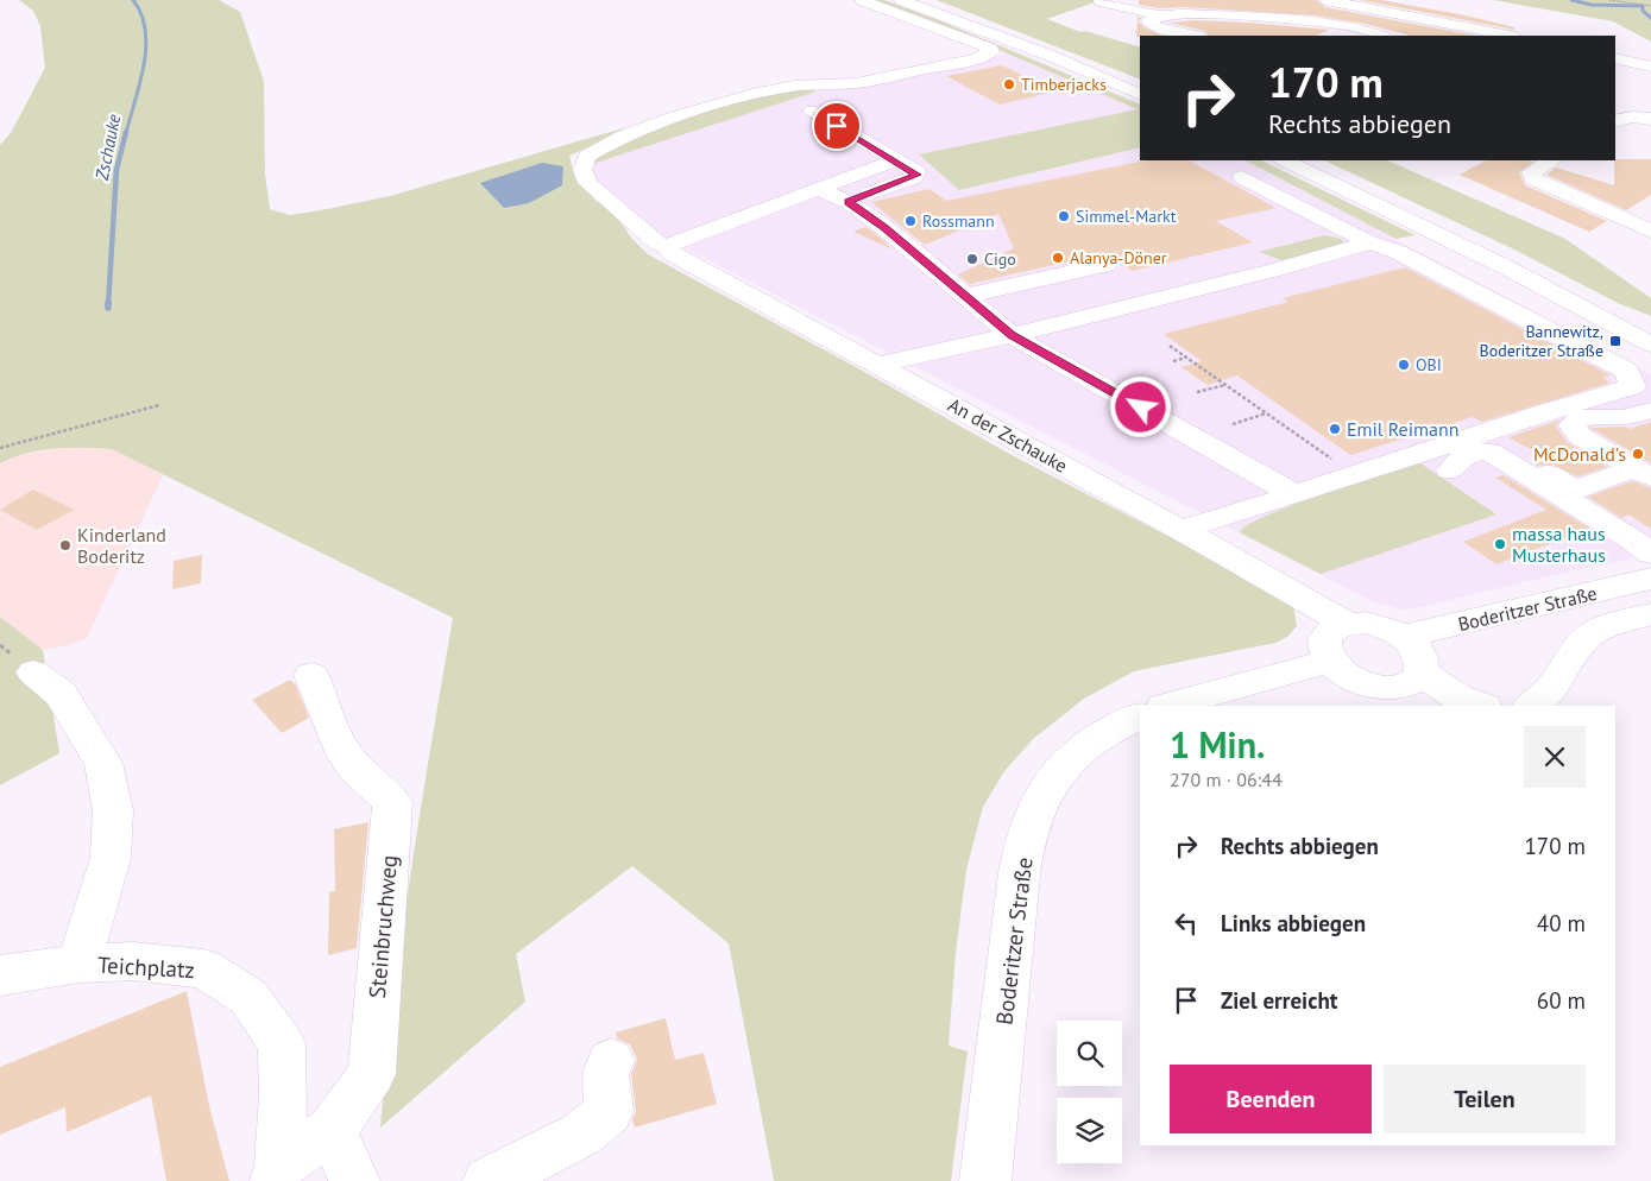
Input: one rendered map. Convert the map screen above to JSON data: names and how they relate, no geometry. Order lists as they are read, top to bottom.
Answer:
{
  "streets": {
    "street": [
      "An der Zschauke",
      "Boderitzer Straße",
      "Steinbruchweg",
      "Teichplatz"
    ]
  },
  "crossings": [
    ["An der Zschauke", "Boderitzer Straße"],
    ["Steinbruchweg", "Teichplatz"]
  ],
  "water": ["Zschauke"],
  "places": {
    "other": [
      "Timberjacks",
      "Simmel-Markt",
      "Rossmann",
      "Alanya-Döner",
      "Cigo",
      "OBI",
      "Emil Reimann",
      "McDonald's",
      "massa haus Musterhaus",
      "Kinderland Boderitz"
    ],
    "transit": ["Bannewitz, Boderitzer Straße"]
  },
  "page": {
    "turn": ["170 m", "Rechts abbiegen"],
    "heading": ["1 Min.", "270 m · 06:44"],
    "list": [
      {
        "name": "Rechts abbiegen",
        "value": "170 m"
      },
      {
        "name": "Links abbiegen",
        "value": "40 m"
      },
      {
        "name": "Ziel erreicht",
        "value": "60 m"
      }
    ],
    "buttons": ["Beenden", "Teilen"]
  }
}
